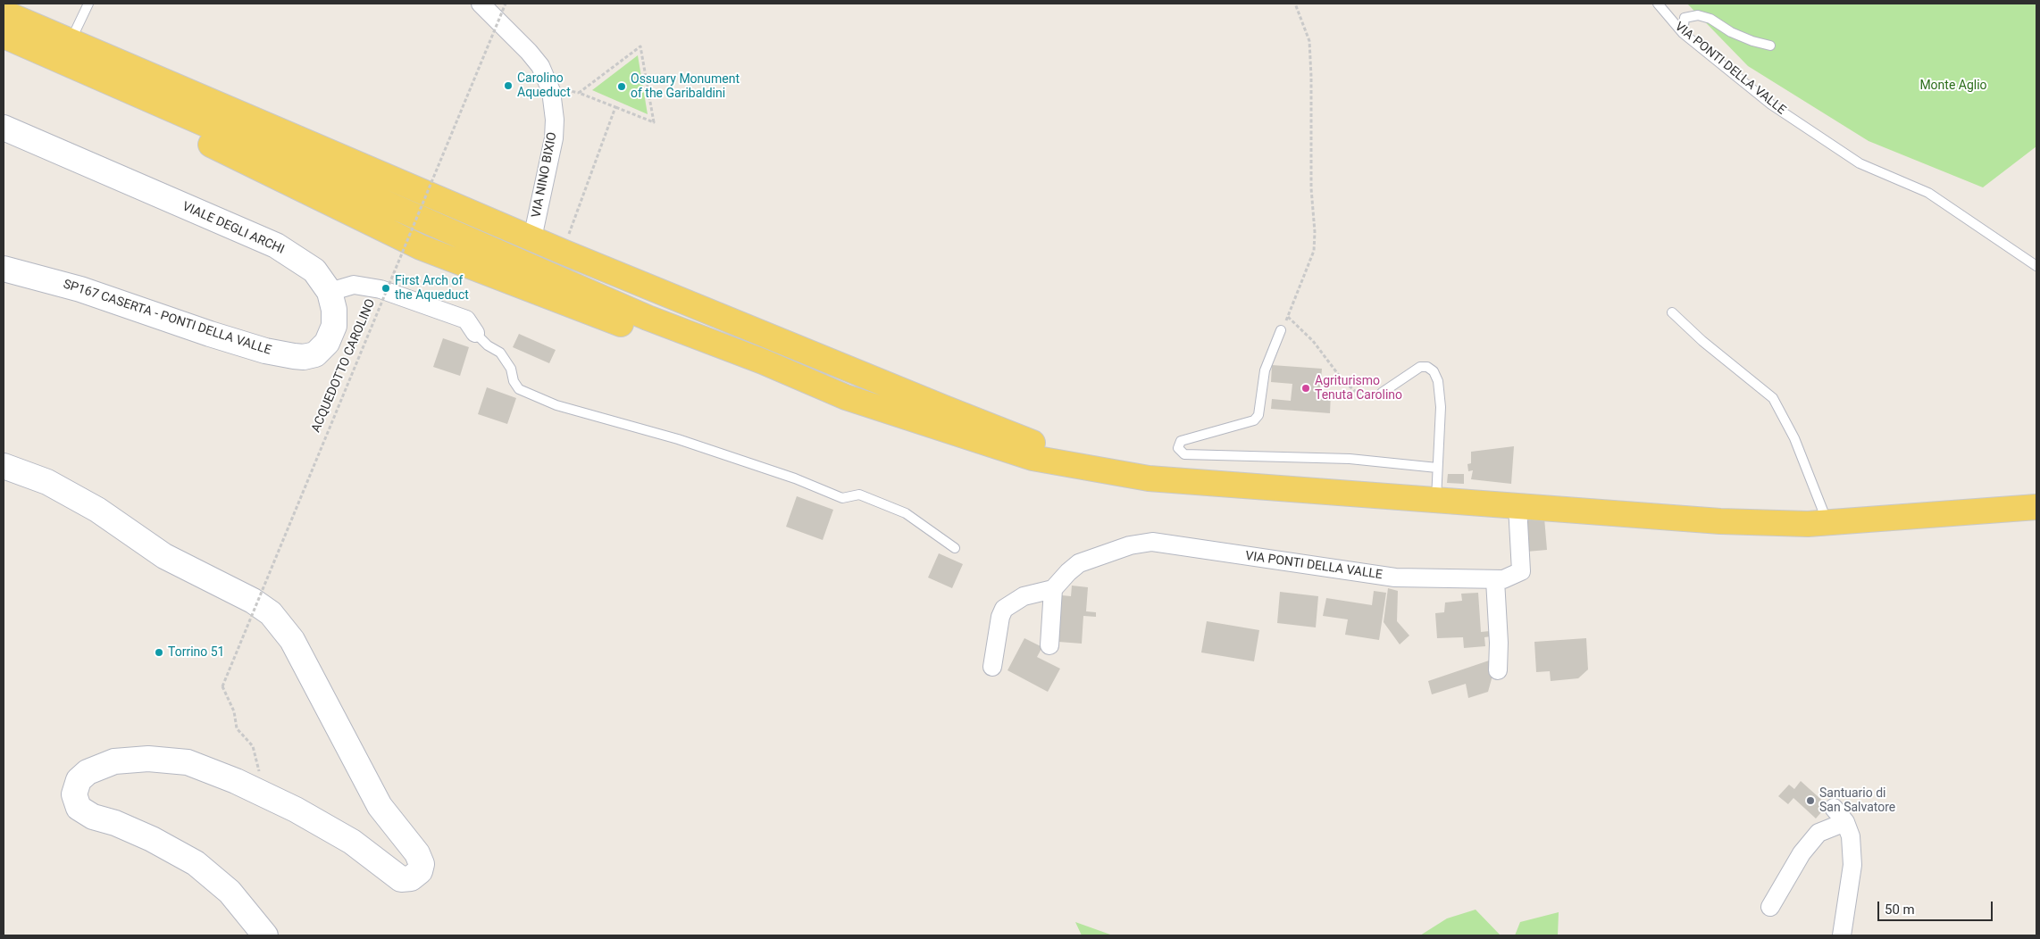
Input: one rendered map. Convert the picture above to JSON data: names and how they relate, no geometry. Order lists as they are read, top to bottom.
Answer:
{
  "streets": {
    "main road": ["VIALE DEGLI ARCHI", "SP167 CASERTA - PONTI DELLA VALLE"],
    "street": ["VIA PONTI DELLA VALLE", "VIA NINO BIXIO"],
    "path": ["ACQUEDOTTO CAROLINO"]
  },
  "crossings": [
    ["VIALE DEGLI ARCHI", "SP167 CASERTA - PONTI DELLA VALLE"]
  ],
  "parks": ["Monte Aglio"],
  "places": [
    "Carolino Aqueduct",
    "Ossuary Monument of the Garibaldini",
    "First Arch of the Aqueduct",
    "Agriturismo Tenuta Carolino",
    "Torrino 51",
    "Santuario di San Salvatore"
  ],
  "scale_bar": "50 m"
}
